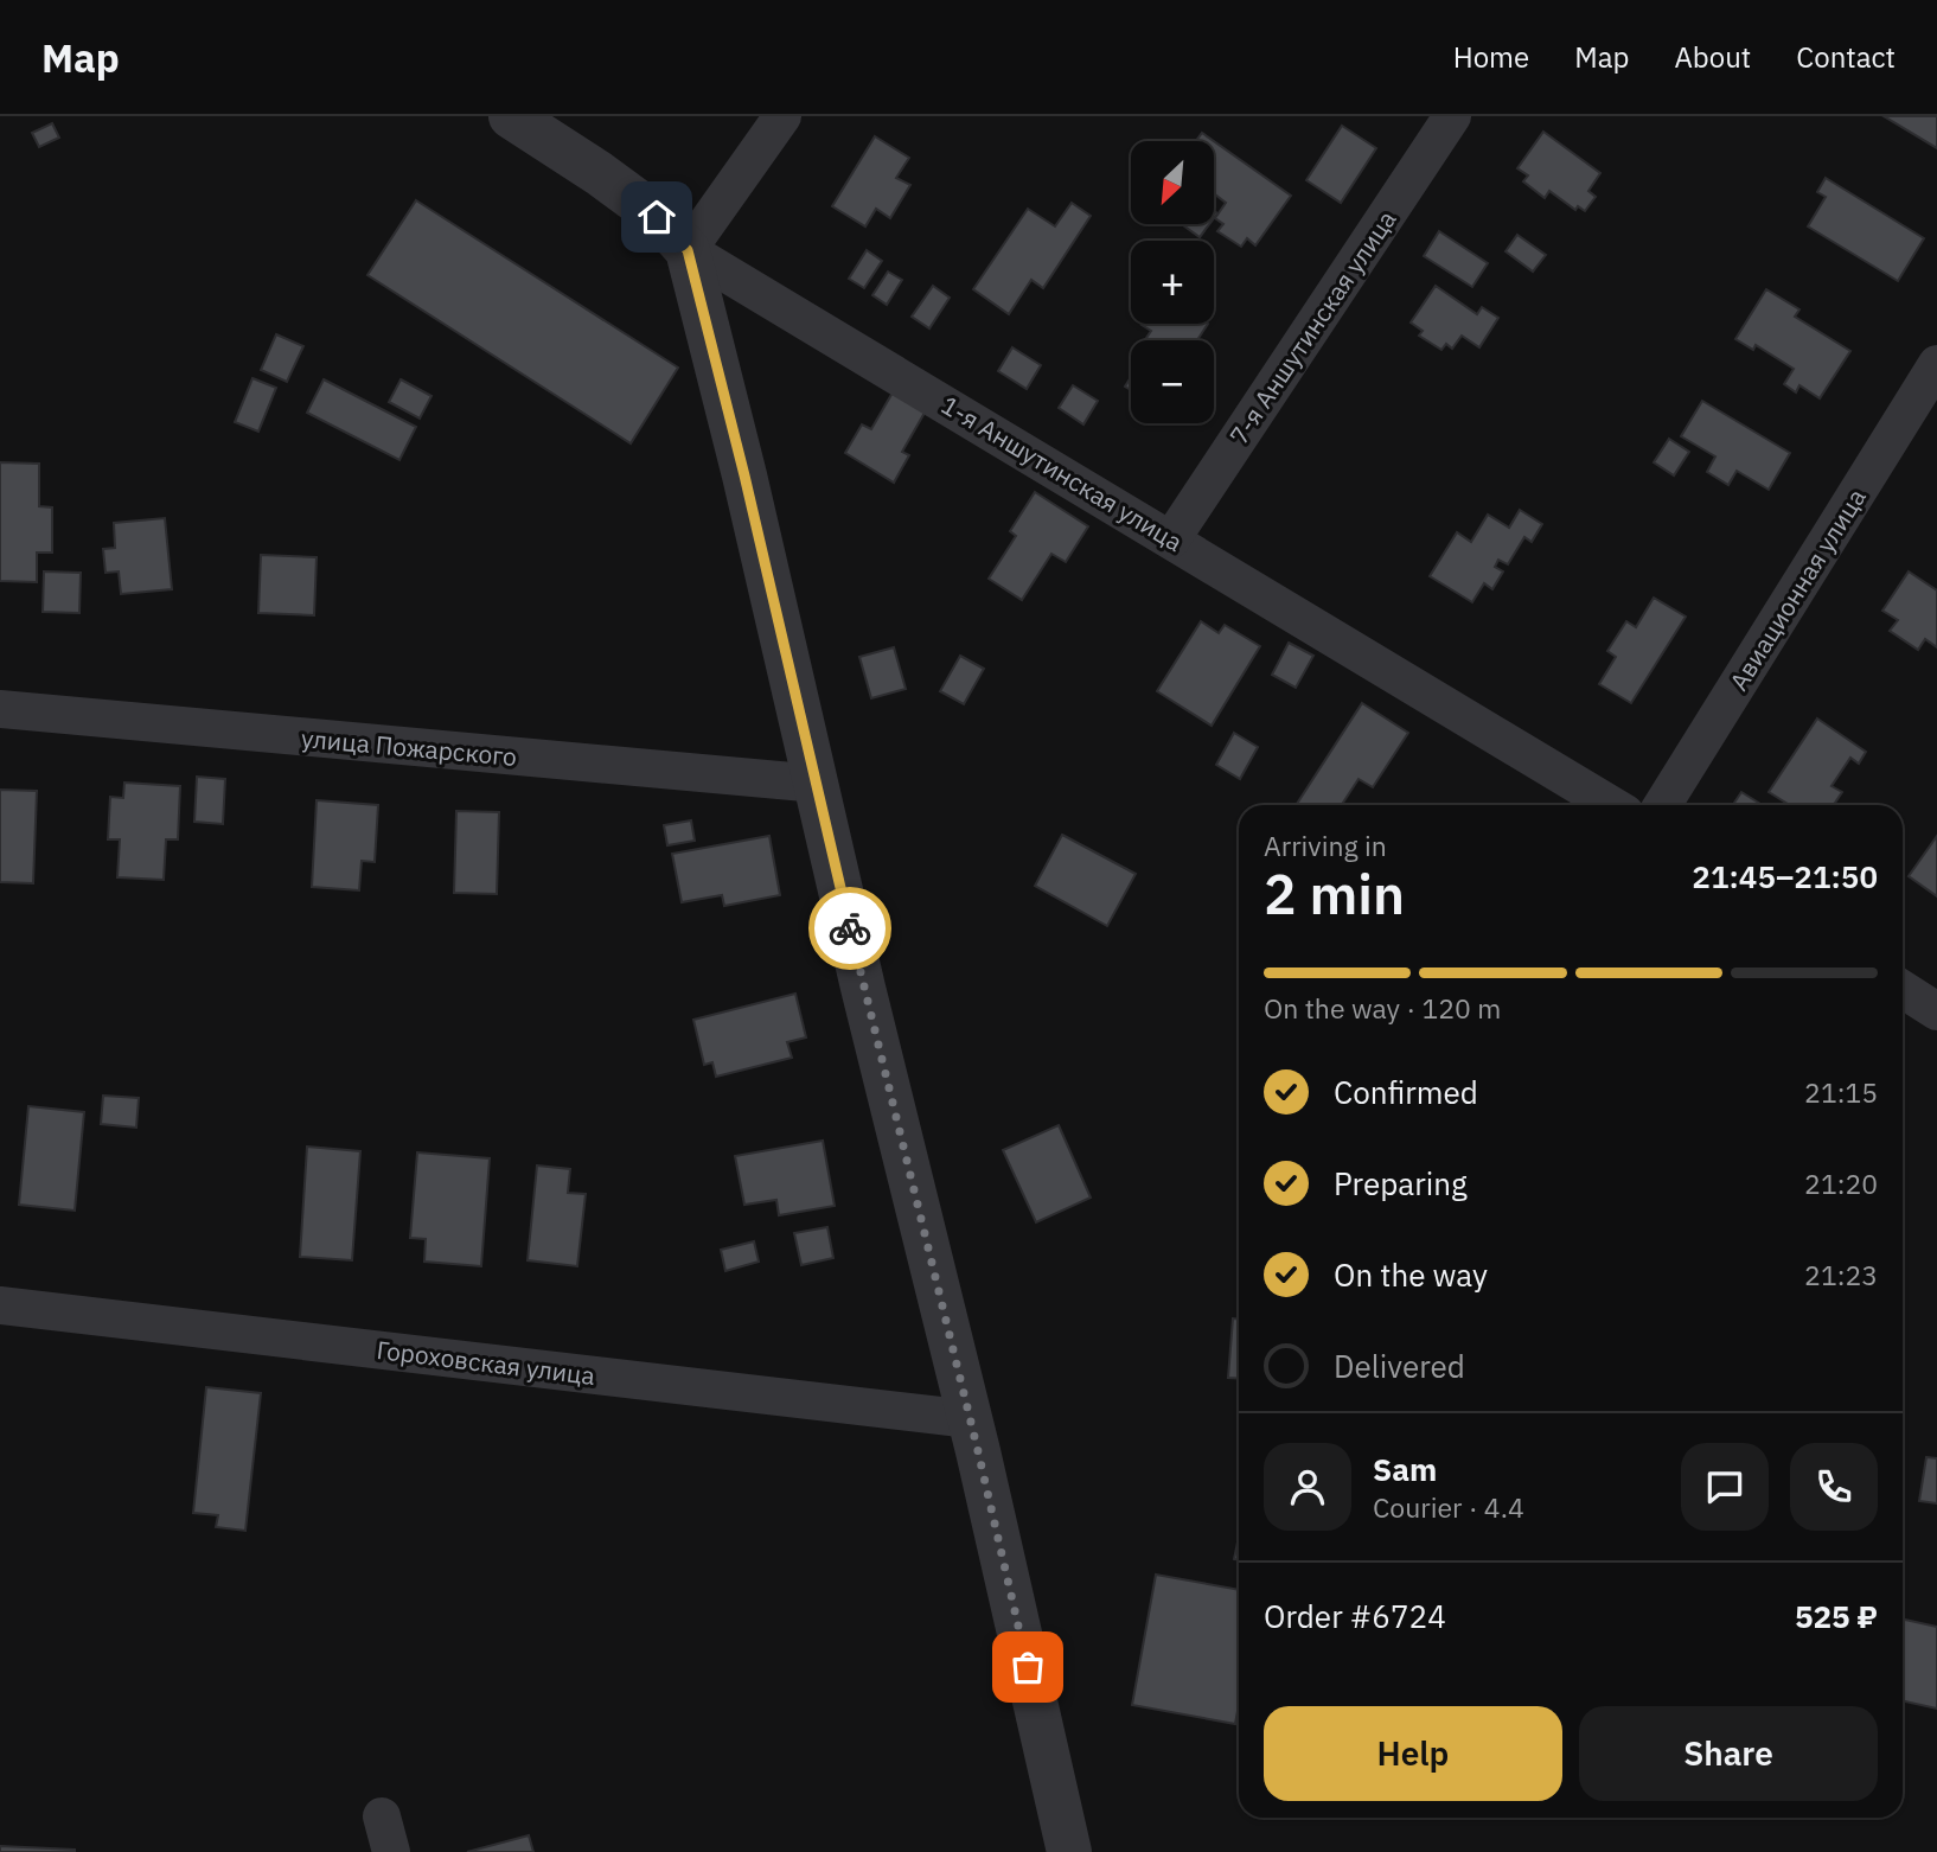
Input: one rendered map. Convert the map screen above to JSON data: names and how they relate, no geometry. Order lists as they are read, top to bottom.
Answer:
{
  "streets": {
    "street": [
      "7-я Аншутинская улица",
      "1-я Аншутинская улица",
      "Авиационная улица",
      "улица Пожарского",
      "Гороховская улица"
    ]
  },
  "crossings": [
    ["7-я Аншутинская улица", "1-я Аншутинская улица"]
  ],
  "north": "bottom left",
  "page": {
    "header": "Map",
    "nav": [
      "Home",
      "Map",
      "About",
      "Contact"
    ],
    "map_buttons": ["+", "−"],
    "heading": ["2 min", "Arriving in", "21:45–21:50"],
    "panel": [
      "Sam",
      "Courier · 4.4",
      "Order #6724",
      "525 ₽"
    ],
    "bar": "On the way · 120 m",
    "list": [
      ["Confirmed", "21:15"],
      ["Preparing", "21:20"],
      ["On the way", "21:23"],
      "Delivered"
    ],
    "buttons": ["Help", "Share"]
  }
}
